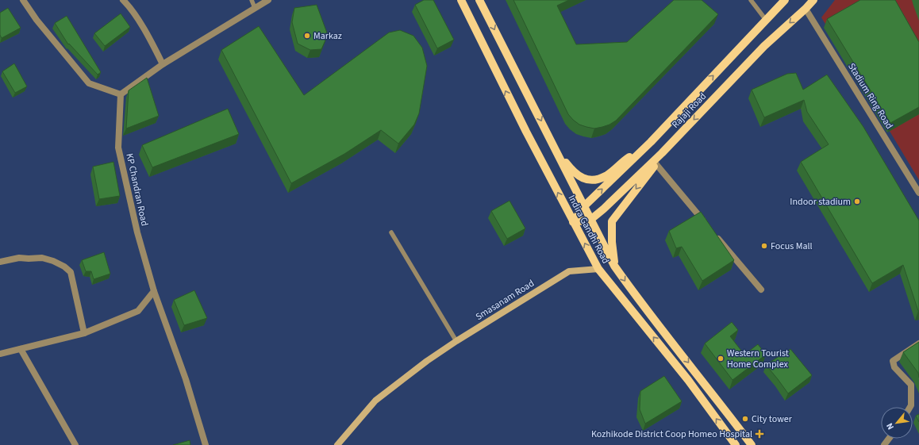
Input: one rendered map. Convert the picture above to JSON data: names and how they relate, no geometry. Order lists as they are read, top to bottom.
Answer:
{
  "streets": {
    "main road": ["Rajaji Road", "Indira Gandhi Road", "Smasanam Road"],
    "street": ["Stadium Ring Road", "KP Chandran Road"]
  },
  "crossings": [
    ["Stadium Ring Road", "Rajaji Road"],
    ["Rajaji Road", "Indira Gandhi Road"],
    ["Indira Gandhi Road", "Smasanam Road"]
  ],
  "places": {
    "other": [
      "Markaz",
      "Indoor stadium",
      "Focus Mall",
      "Western Tourist Home Complex",
      "City tower"
    ],
    "health": ["Kozhikode District Coop Homeo Hospital"]
  },
  "north": "bottom left"
}
